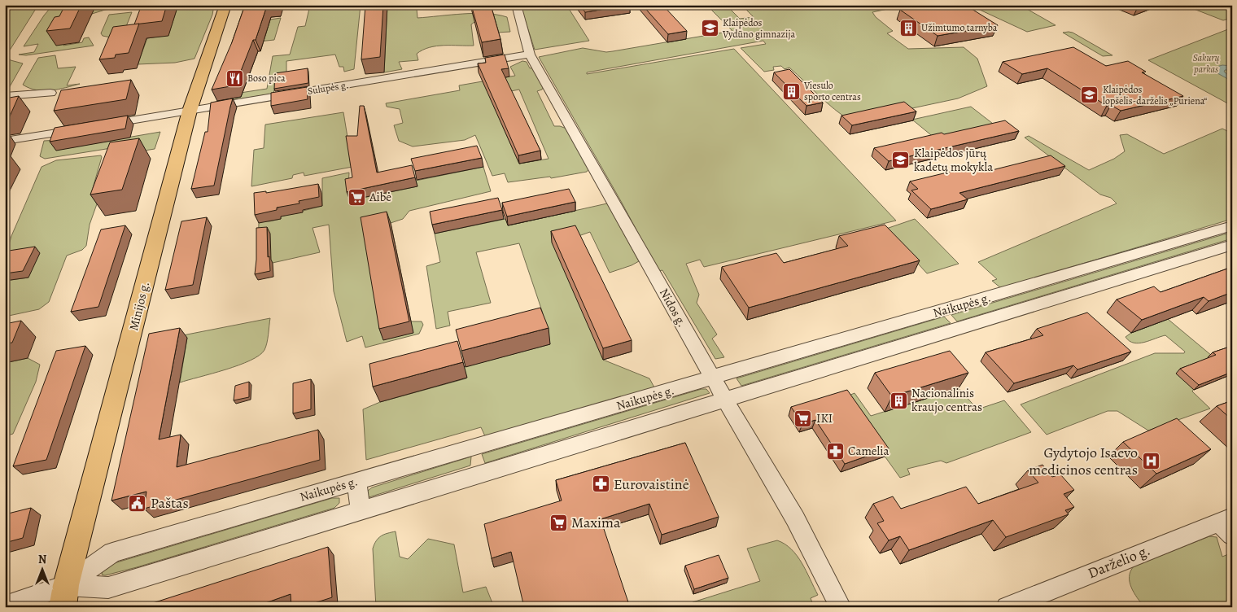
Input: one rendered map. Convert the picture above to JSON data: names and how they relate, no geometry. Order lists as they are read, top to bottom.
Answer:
{
  "streets": {
    "main road": ["Minijos g."],
    "street": [
      "Sulupės g.",
      "Naikupės g.",
      "Nidos g.",
      "Darželio g."
    ]
  },
  "crossings": [
    ["Sulupės g.", "Minijos g."],
    ["Sulupės g.", "Nidos g."],
    ["Naikupės g.", "Minijos g."],
    ["Naikupės g.", "Nidos g."]
  ],
  "parks": ["Sakurų parkas"],
  "places": {
    "building": ["Užimtumo tarnyba", "Viesulo sporto centras", "Nacionalinis kraujo centras"],
    "school or university": ["Klaipėdos Vydūno gimnazija", "Klaipėdos lopšelis-darželis „Puriena“", "Klaipėdos jūrų kadetų mokykla"],
    "restaurant": ["Boso pica"],
    "supermarket": ["Aibė", "IKI", "Maxima"],
    "pharmacy": ["Camelia", "Eurovaistinė"],
    "hospital": ["Gydytojo Isaevo medicinos centras"],
    "public building": ["Paštas"]
  },
  "north": "top"
}
